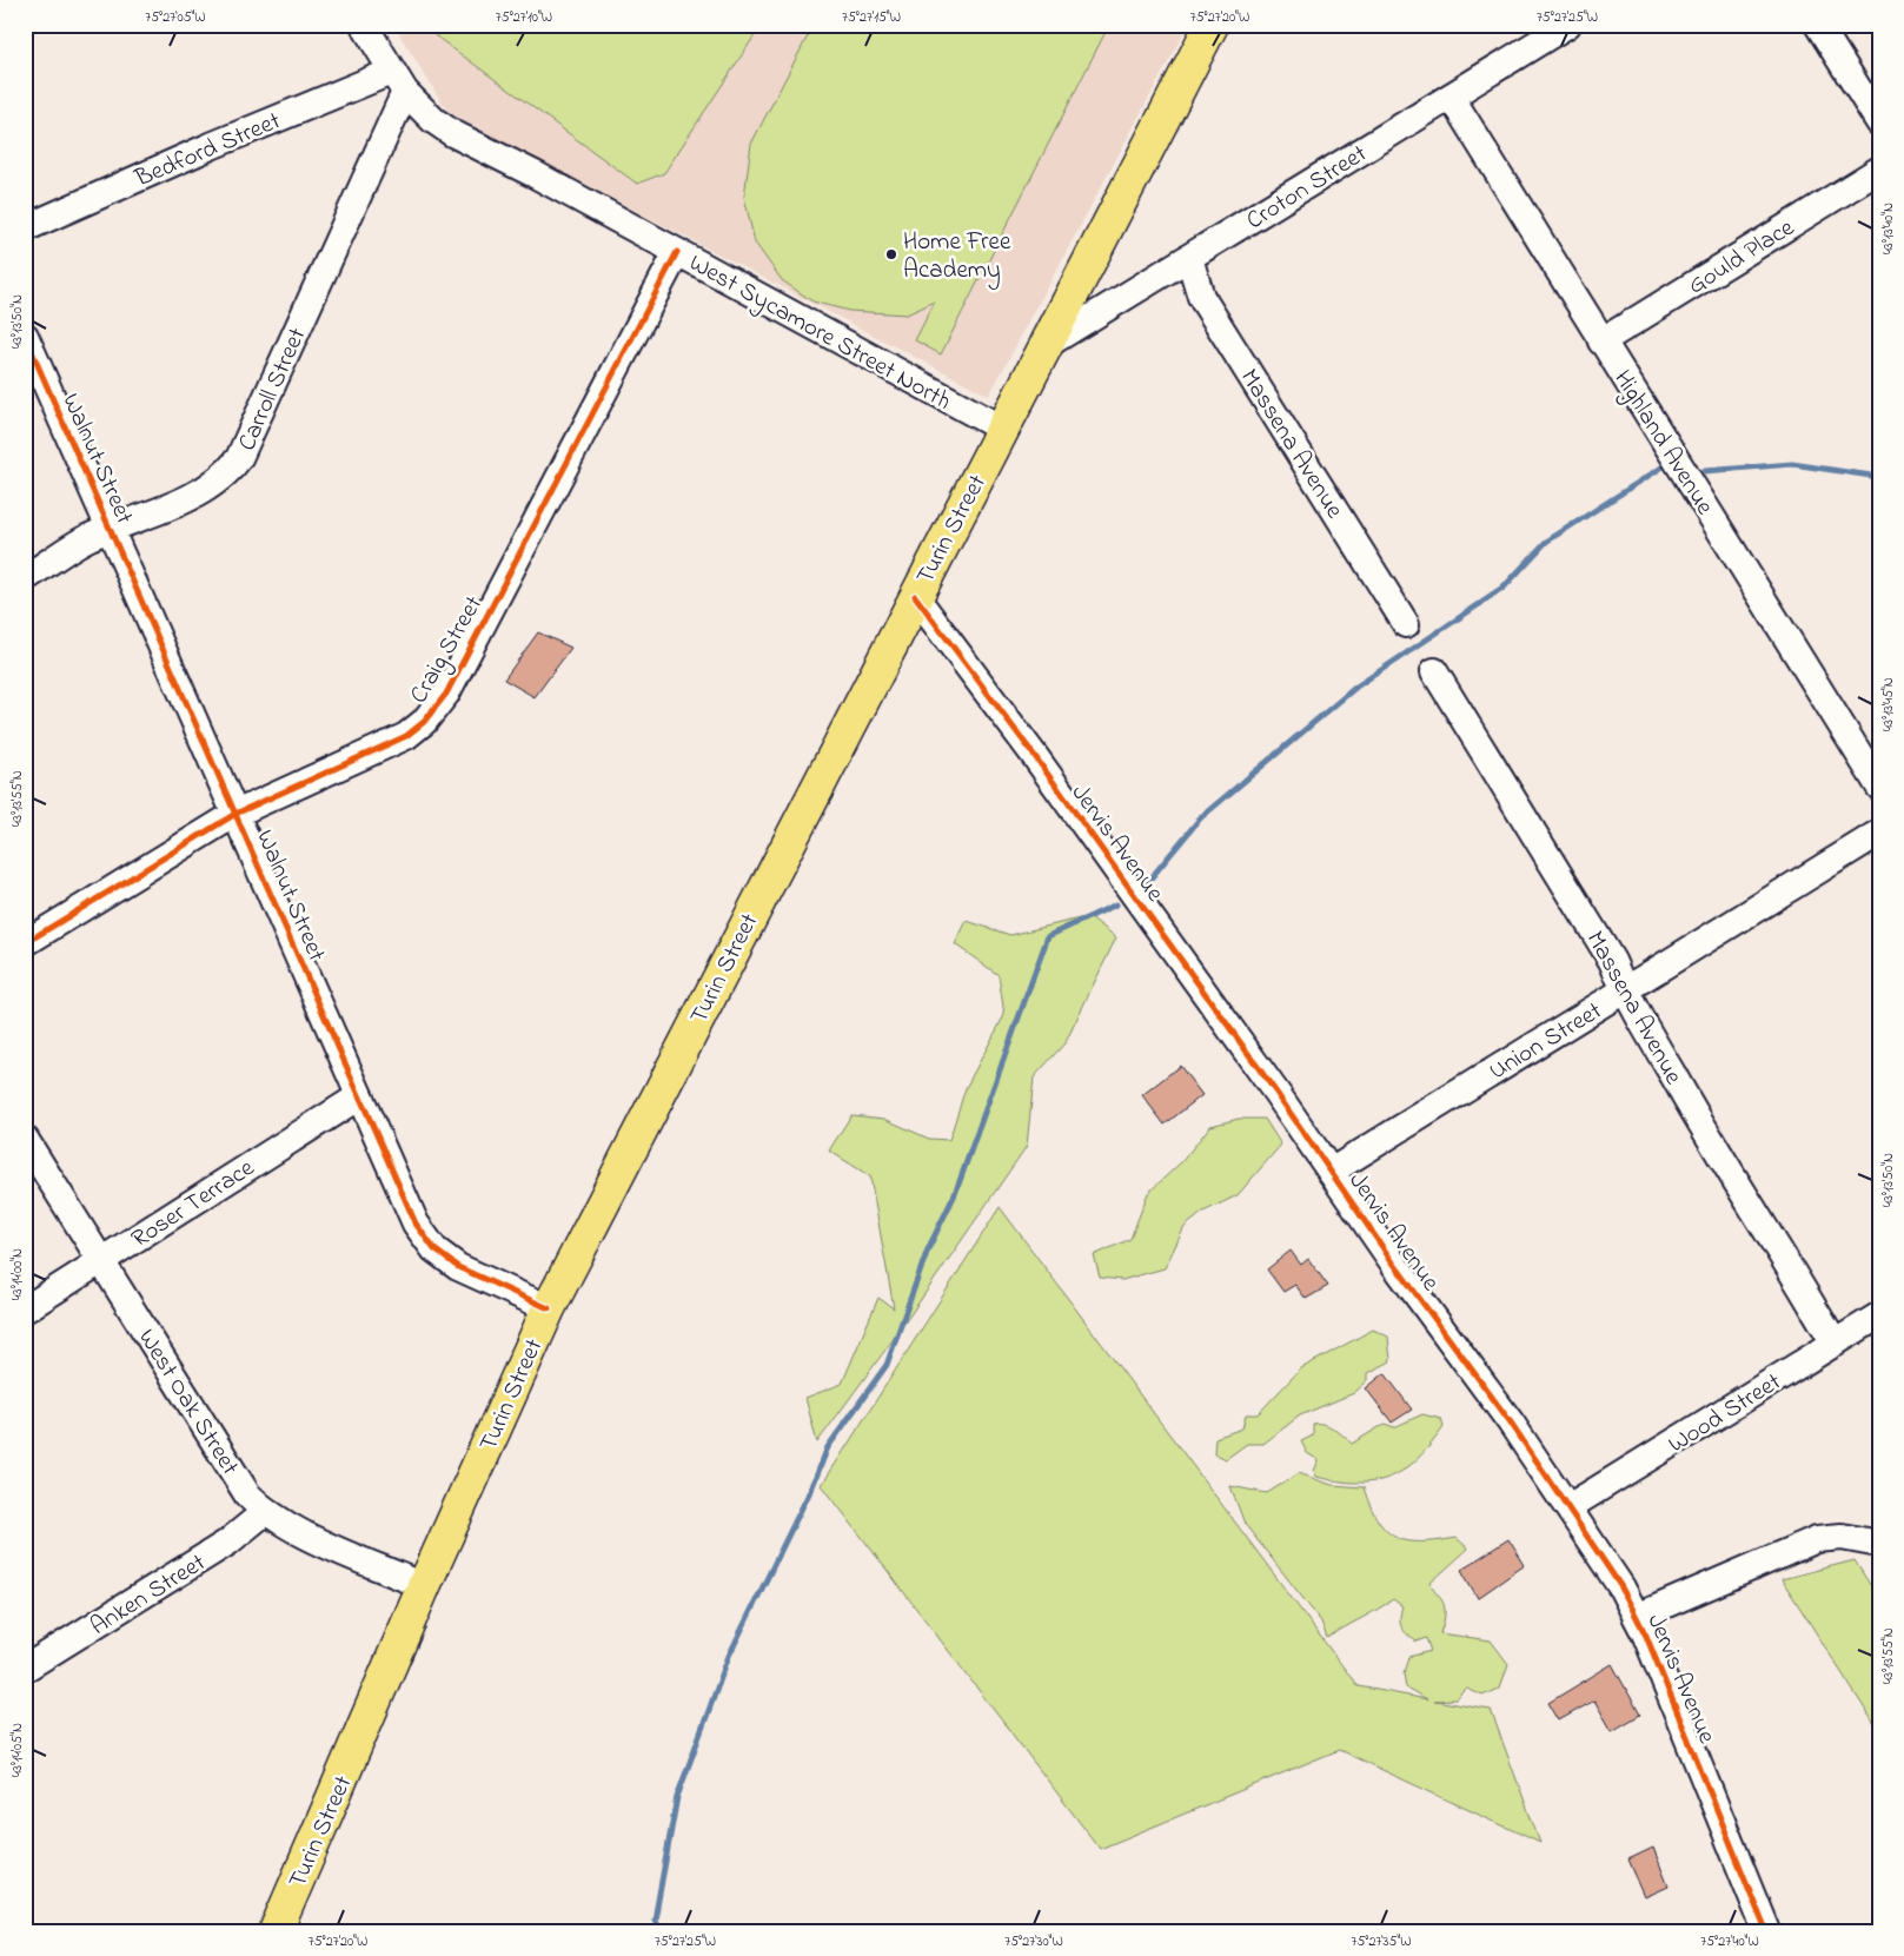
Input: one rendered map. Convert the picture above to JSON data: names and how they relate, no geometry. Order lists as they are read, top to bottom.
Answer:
{
  "streets": {
    "main road": ["Turin Street"],
    "street": [
      "Bedford Street",
      "Croton Street",
      "Gould Place",
      "West Sycamore Street North",
      "Carroll Street",
      "Highland Avenue",
      "Massena Avenue",
      "Walnut Street",
      "Craig Street",
      "Jervis Avenue",
      "Union Street",
      "Roser Terrace",
      "West Oak Street",
      "Wood Street",
      "Anken Street"
    ]
  },
  "crossings": [
    ["Bedford Street", "West Sycamore Street North"],
    ["Bedford Street", "Carroll Street"],
    ["Croton Street", "Highland Avenue"],
    ["Croton Street", "Massena Avenue"],
    ["Croton Street", "Turin Street"],
    ["Gould Place", "Highland Avenue"],
    ["West Sycamore Street North", "Carroll Street"],
    ["West Sycamore Street North", "Turin Street"],
    ["West Sycamore Street North", "Craig Street"],
    ["Carroll Street", "Walnut Street"],
    ["Massena Avenue", "Union Street"],
    ["Massena Avenue", "Wood Street"],
    ["Walnut Street", "Turin Street"],
    ["Walnut Street", "Craig Street"],
    ["Walnut Street", "Roser Terrace"],
    ["Turin Street", "Jervis Avenue"],
    ["Turin Street", "West Oak Street"],
    ["Jervis Avenue", "Union Street"],
    ["Jervis Avenue", "Wood Street"],
    ["Roser Terrace", "West Oak Street"],
    ["West Oak Street", "Anken Street"]
  ],
  "places": ["Home Free Academy"],
  "coordinates": [
    "75°27'05\"W",
    "75°27'10\"W",
    "75°27'15\"W",
    "75°27'20\"W",
    "75°27'25\"W",
    "43°13'40\"N",
    "43°13'50\"N",
    "43°13'45\"N",
    "43°13'55\"N",
    "43°14'00\"N",
    "43°14'05\"N",
    "75°27'30\"W",
    "75°27'35\"W",
    "75°27'40\"W"
  ]
}
